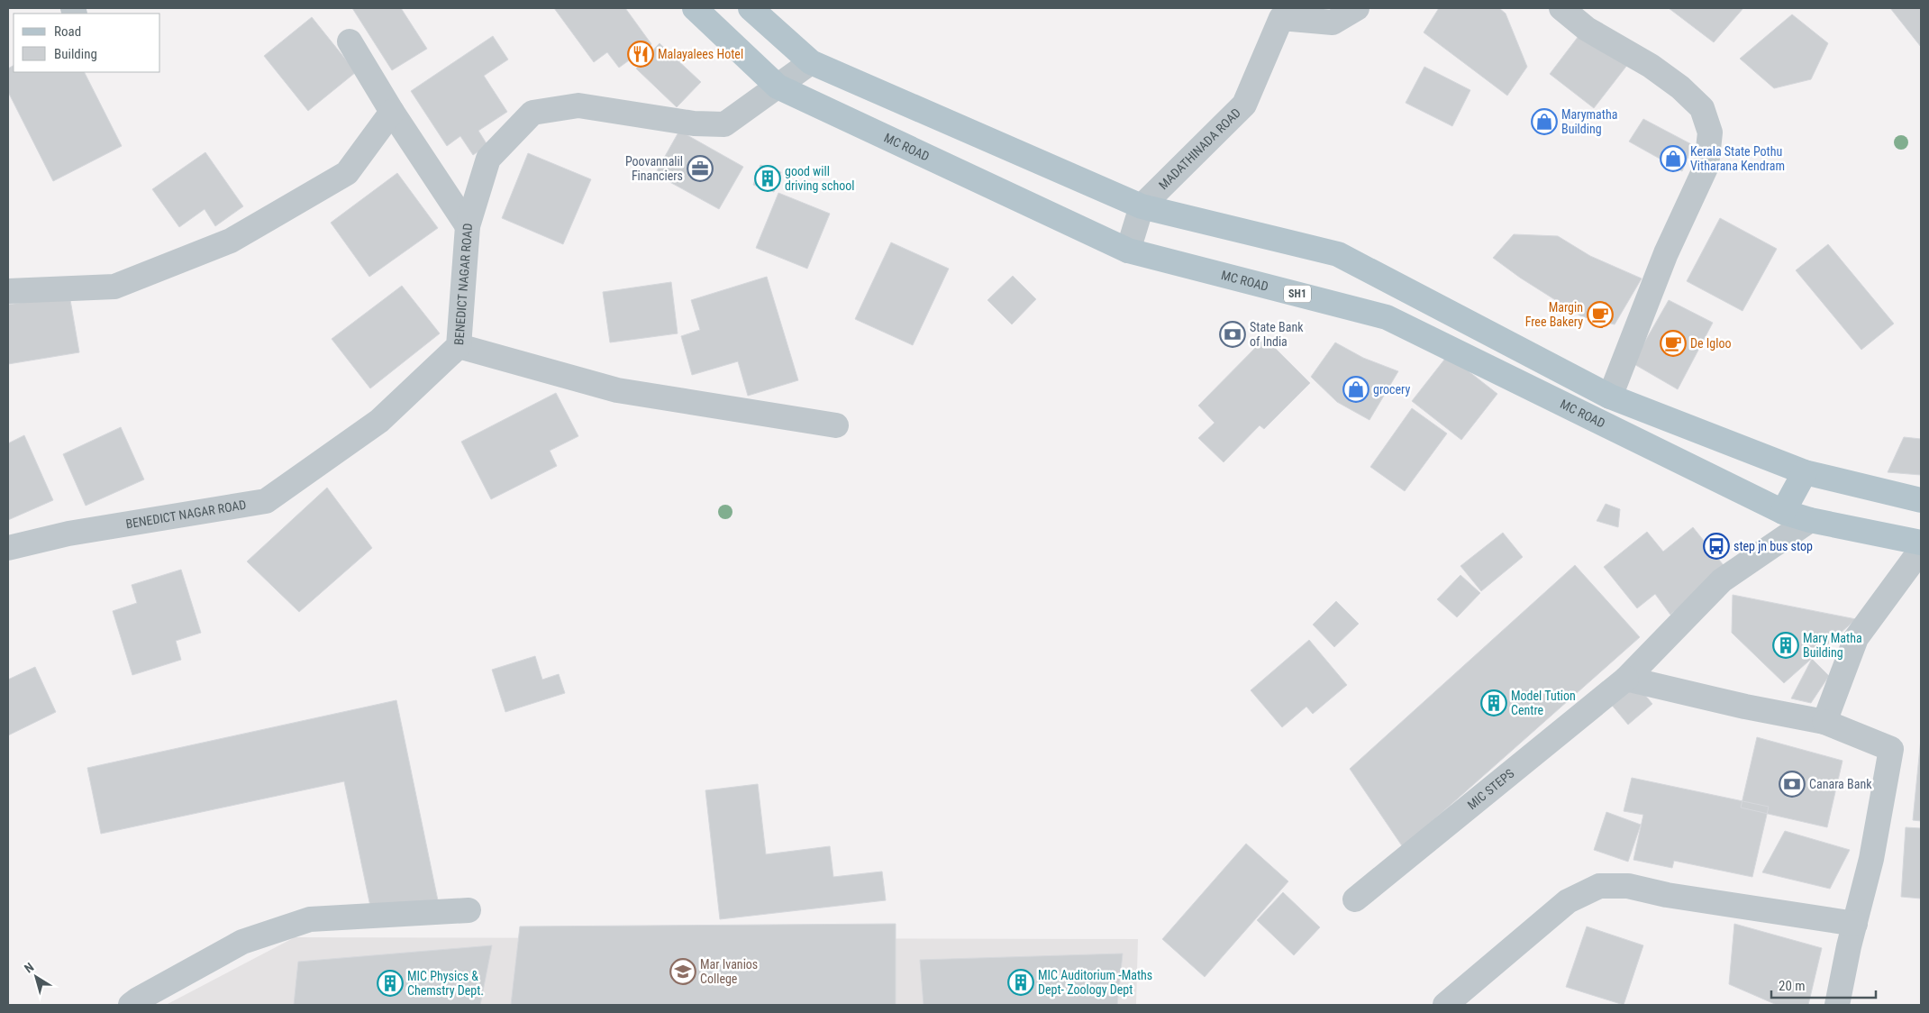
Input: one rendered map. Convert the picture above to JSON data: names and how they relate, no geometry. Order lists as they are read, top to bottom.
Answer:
{
  "streets": {
    "main road": ["MC ROAD", "SH1"],
    "street": ["MADATHINADA ROAD", "BENEDICT NAGAR ROAD", "MIC STEPS"]
  },
  "crossings": [
    ["MC ROAD", "MADATHINADA ROAD"],
    ["MC ROAD", "BENEDICT NAGAR ROAD"],
    ["MC ROAD", "MIC STEPS"]
  ],
  "places": {
    "restaurant": ["Malayalees Hotel"],
    "shop": ["Marymatha Building", "Kerala State Pothu Vitharana Kendram", "grocery"],
    "office": ["Poovannalil Financiers"],
    "building": [
      "good will driving school",
      "Mary Matha Building",
      "Model Tution Centre",
      "MIC Auditorium -Maths Dept- Zoology Dept",
      "MIC Physics & Chemstry Dept."
    ],
    "cafe": ["Margin Free Bakery", "De Igloo"],
    "bank": ["State Bank of India", "Canara Bank"],
    "bus stop": ["step jn bus stop"],
    "school or university": ["Mar Ivanios College"]
  },
  "legend": ["Road", "Building"],
  "scale_bar": "20 m",
  "north": "top left"
}
